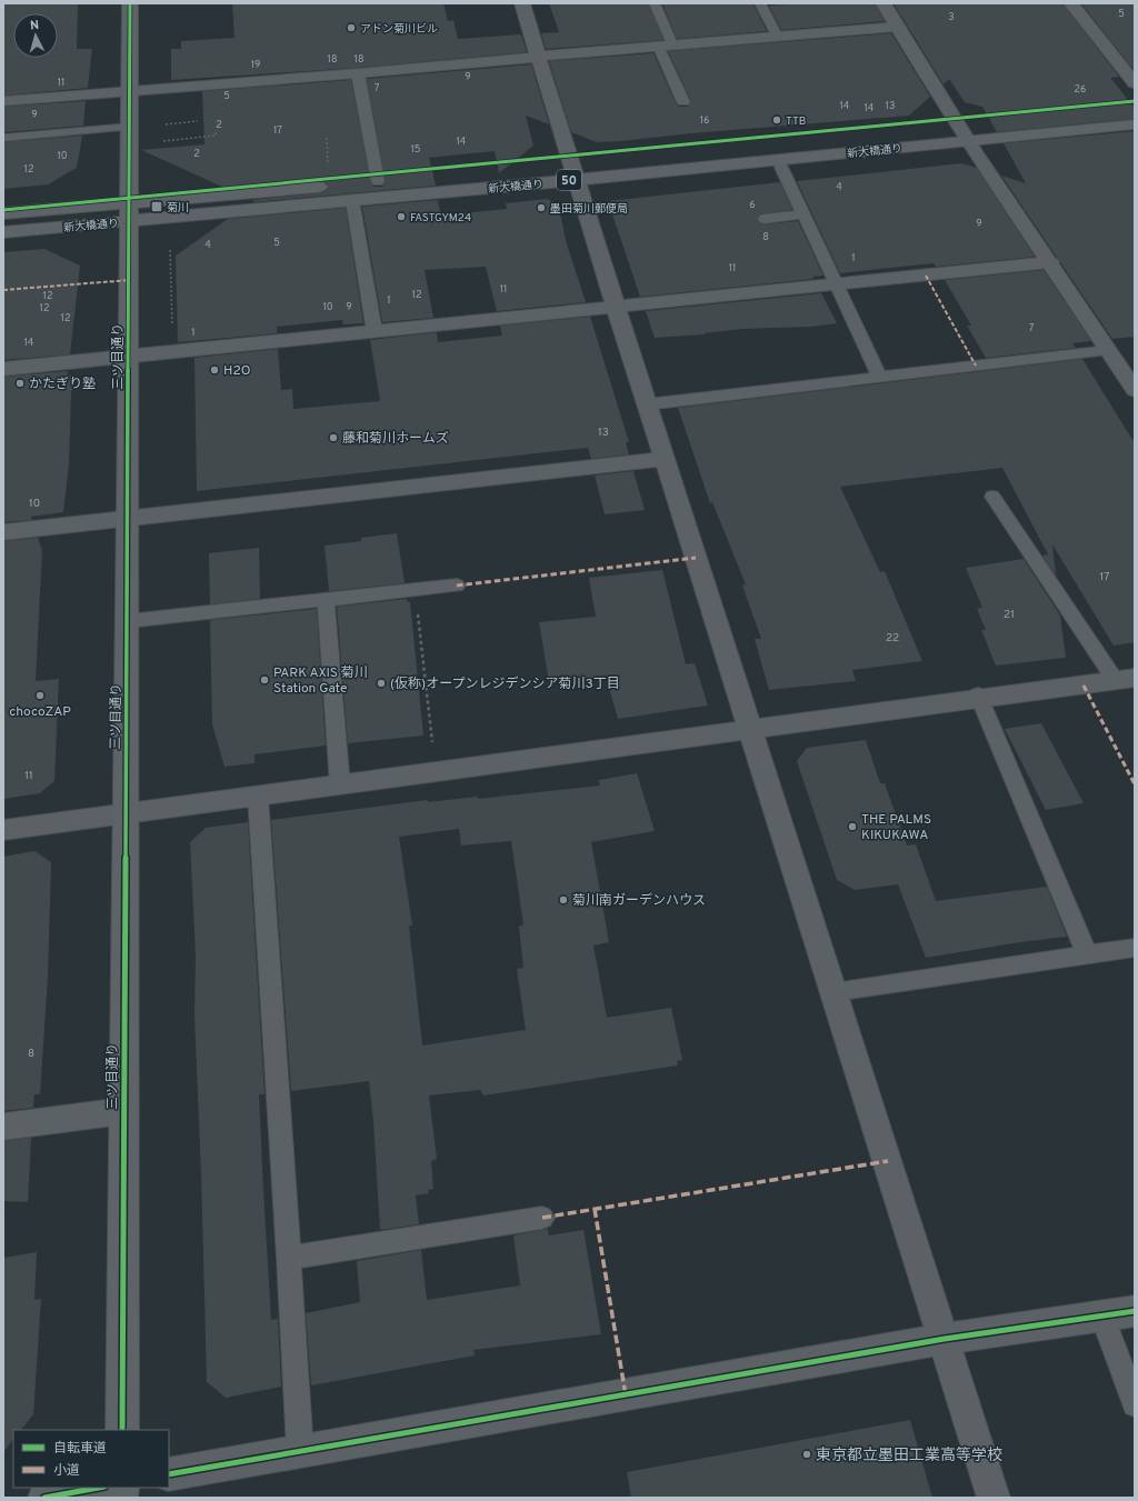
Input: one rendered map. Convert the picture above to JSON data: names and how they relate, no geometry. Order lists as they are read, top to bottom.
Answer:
{
  "streets": {
    "main road": ["新大橋通り", "50", "三ツ目通り"]
  },
  "crossings": [
    ["新大橋通り", "三ツ目通り"]
  ],
  "places": {
    "other": [
      "アドン菊川ビル",
      "TTB",
      "墨田菊川郵便局",
      "FASTGYM24",
      "H2O",
      "かたぎり塾",
      "藤和菊川ホームズ",
      "PARK AXIS 菊川 Station Gate",
      "(仮称)オープンレジデンシア菊川3丁目",
      "chocoZAP",
      "THE PALMS KIKUKAWA",
      "菊川南ガーデンハウス",
      "東京都立墨田工業高等学校"
    ],
    "transit": ["菊川"]
  },
  "house_numbers": [
    "5",
    "3",
    "18",
    "18",
    "19",
    "9",
    "11",
    "7",
    "26",
    "5",
    "14",
    "13",
    "14",
    "9",
    "16",
    "2",
    "17",
    "14",
    "15",
    "2",
    "10",
    "12",
    "4",
    "6",
    "9",
    "8",
    "5",
    "4",
    "1",
    "11",
    "11",
    "12",
    "12",
    "1",
    "10",
    "9",
    "12",
    "12",
    "7",
    "1",
    "14",
    "13",
    "10",
    "17",
    "21",
    "22",
    "11",
    "8"
  ],
  "legend": ["自転車道", "小道"],
  "north": "top"
}
